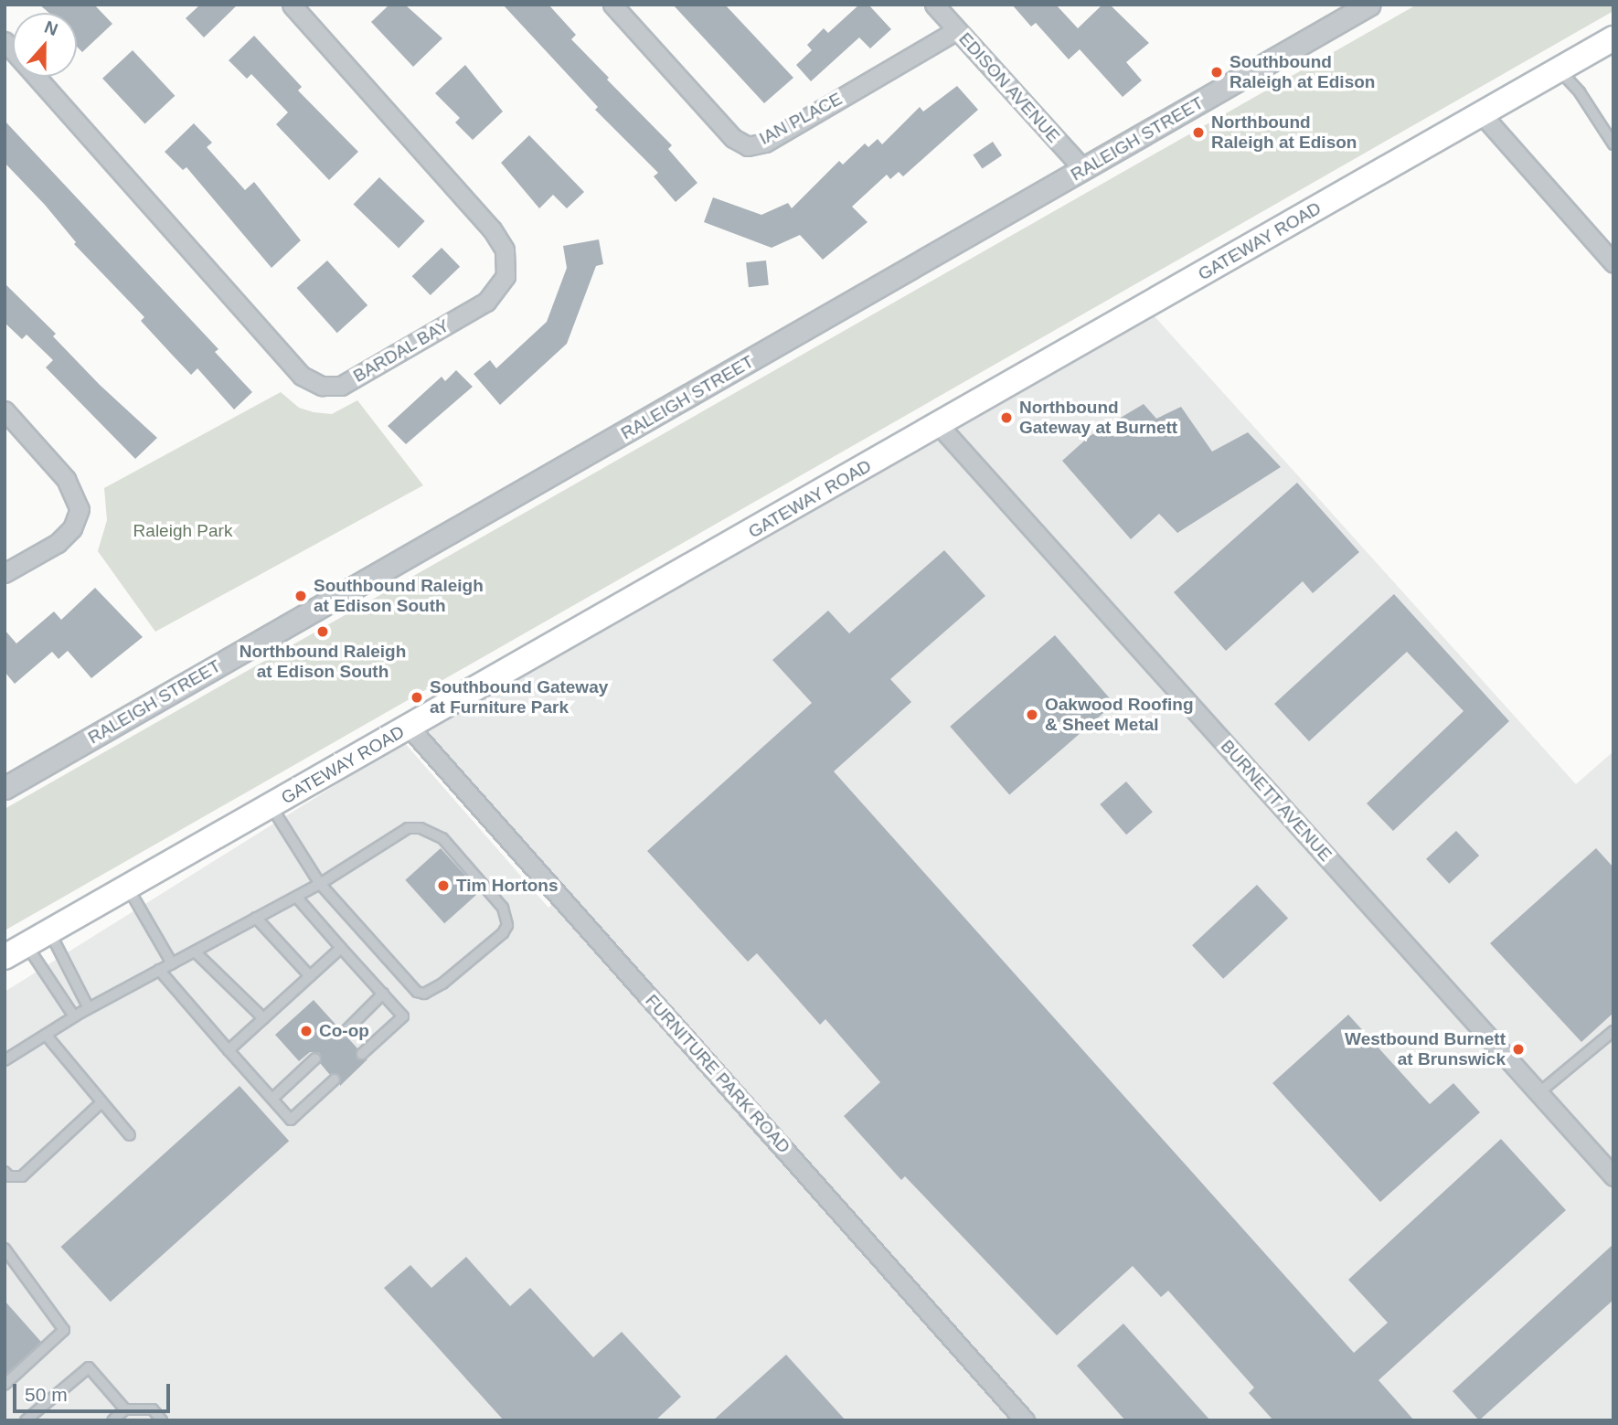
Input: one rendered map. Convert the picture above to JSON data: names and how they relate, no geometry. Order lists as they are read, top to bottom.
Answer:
{
  "streets": {
    "main road": ["GATEWAY ROAD"],
    "street": [
      "EDISON AVENUE",
      "IAN PLACE",
      "RALEIGH STREET",
      "BARDAL BAY",
      "BURNETT AVENUE",
      "FURNITURE PARK ROAD"
    ]
  },
  "crossings": [
    ["EDISON AVENUE", "IAN PLACE"],
    ["EDISON AVENUE", "RALEIGH STREET"],
    ["GATEWAY ROAD", "BURNETT AVENUE"],
    ["GATEWAY ROAD", "FURNITURE PARK ROAD"]
  ],
  "parks": ["Raleigh Park"],
  "places": [
    "Southbound Raleigh at Edison",
    "Northbound Raleigh at Edison",
    "Northbound Gateway at Burnett",
    "Southbound Raleigh at Edison South",
    "Northbound Raleigh at Edison South",
    "Southbound Gateway at Furniture Park",
    "Oakwood Roofing & Sheet Metal",
    "Tim Hortons",
    "Co-op",
    "Westbound Burnett at Brunswick"
  ],
  "scale_bar": "50 m",
  "north": "top"
}
